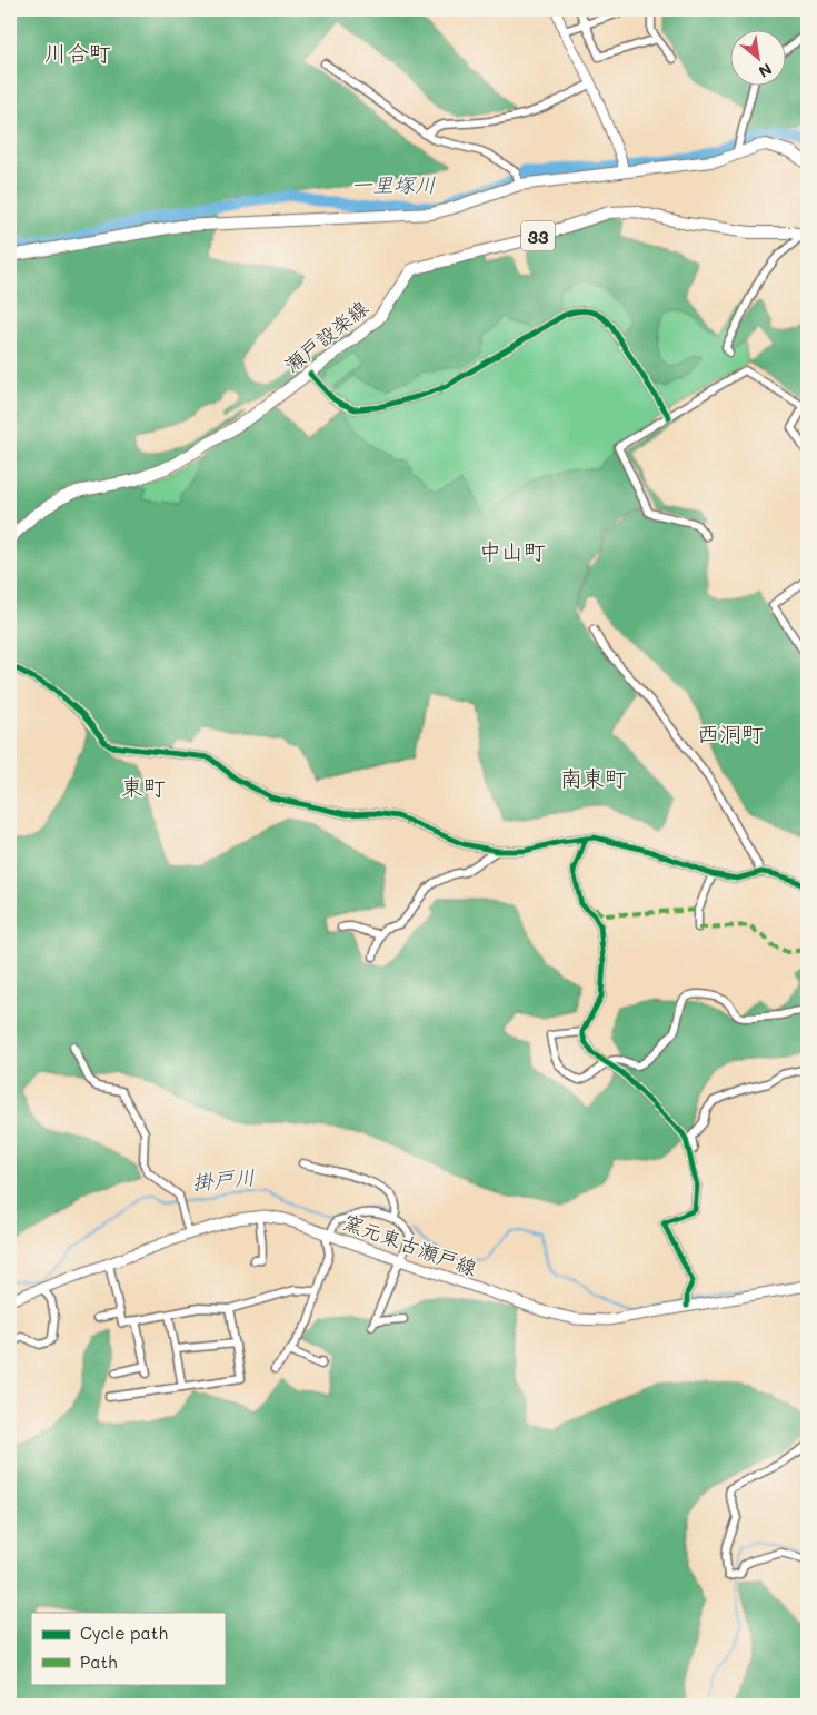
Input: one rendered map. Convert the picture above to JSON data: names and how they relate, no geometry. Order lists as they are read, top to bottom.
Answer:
{
  "streets": {
    "main road": ["33", "瀬戸設楽線", "窯元東古瀬戸線"]
  },
  "districts": [
    "川合町",
    "中山町",
    "西洞町",
    "南東町",
    "東町"
  ],
  "water": ["一里塚川", "掛戸川"],
  "legend": ["Cycle path", "Path"],
  "north": "bottom right"
}
